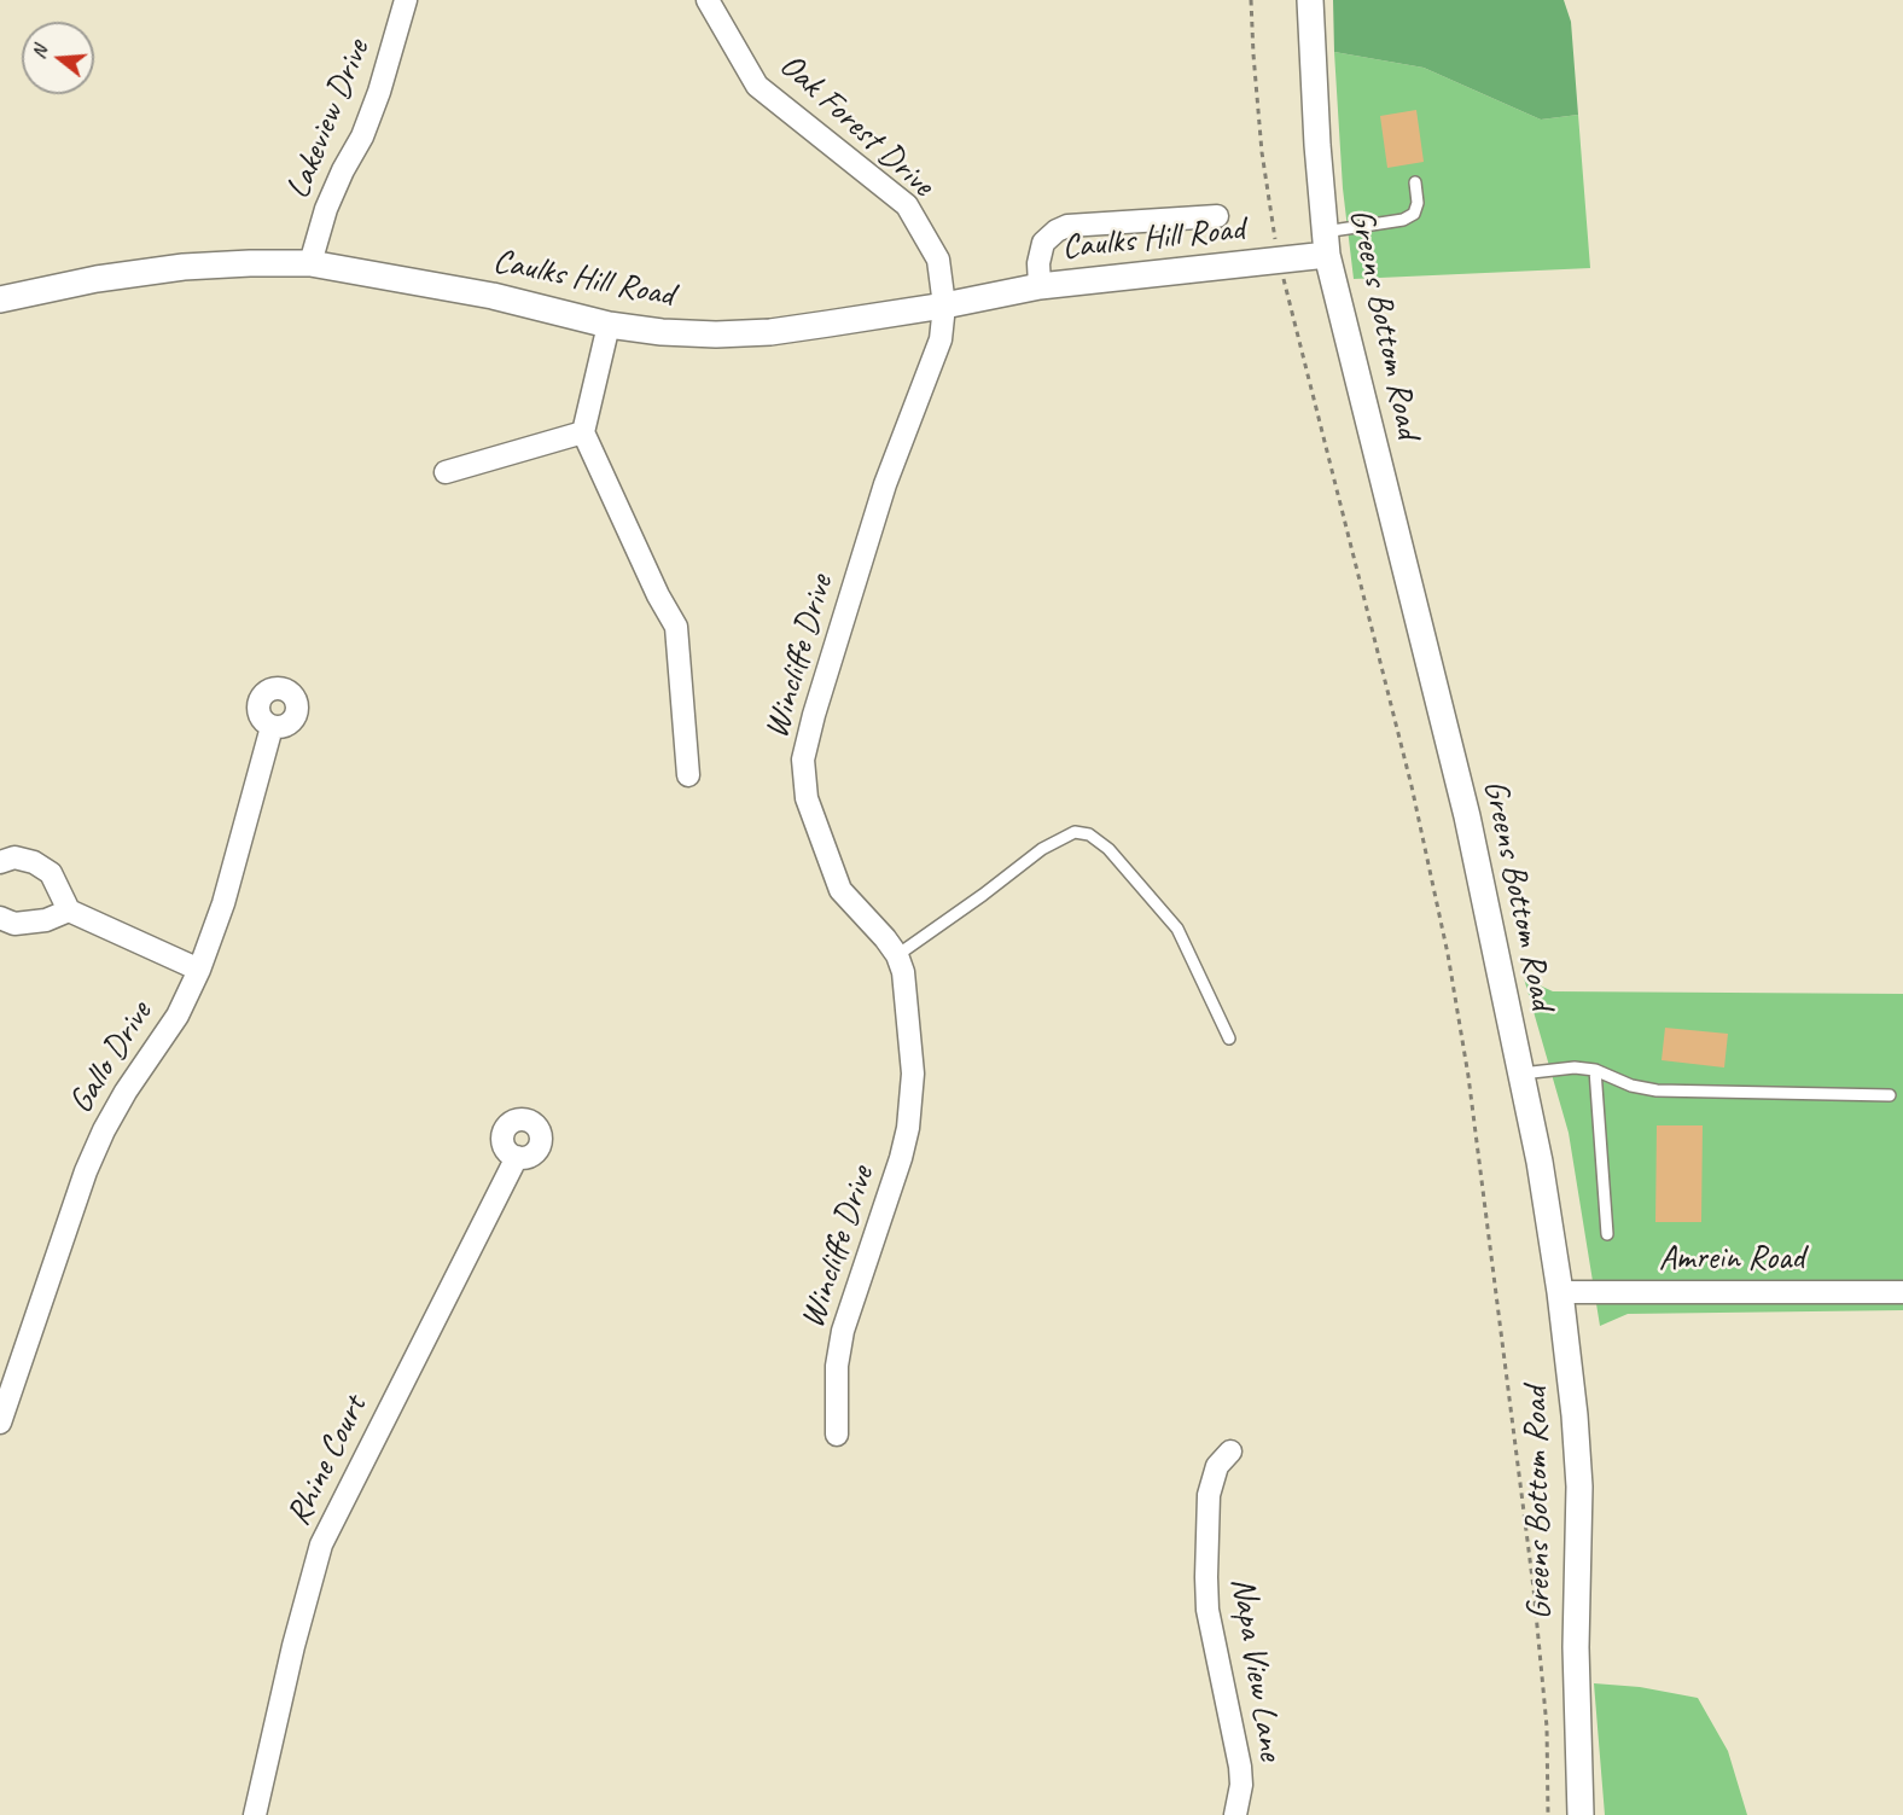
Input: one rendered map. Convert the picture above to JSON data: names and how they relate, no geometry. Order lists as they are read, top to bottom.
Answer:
{
  "streets": {
    "street": [
      "Lakeview Drive",
      "Oak Forest Drive",
      "Caulks Hill Road",
      "Greens Bottom Road",
      "Wincliffe Drive",
      "Gallo Drive",
      "Amrein Road",
      "Rhine Court",
      "Napa View Lane"
    ]
  },
  "crossings": [
    ["Lakeview Drive", "Caulks Hill Road"],
    ["Oak Forest Drive", "Caulks Hill Road"],
    ["Oak Forest Drive", "Wincliffe Drive"],
    ["Caulks Hill Road", "Greens Bottom Road"],
    ["Caulks Hill Road", "Wincliffe Drive"],
    ["Greens Bottom Road", "Amrein Road"]
  ],
  "north": "left"
}
